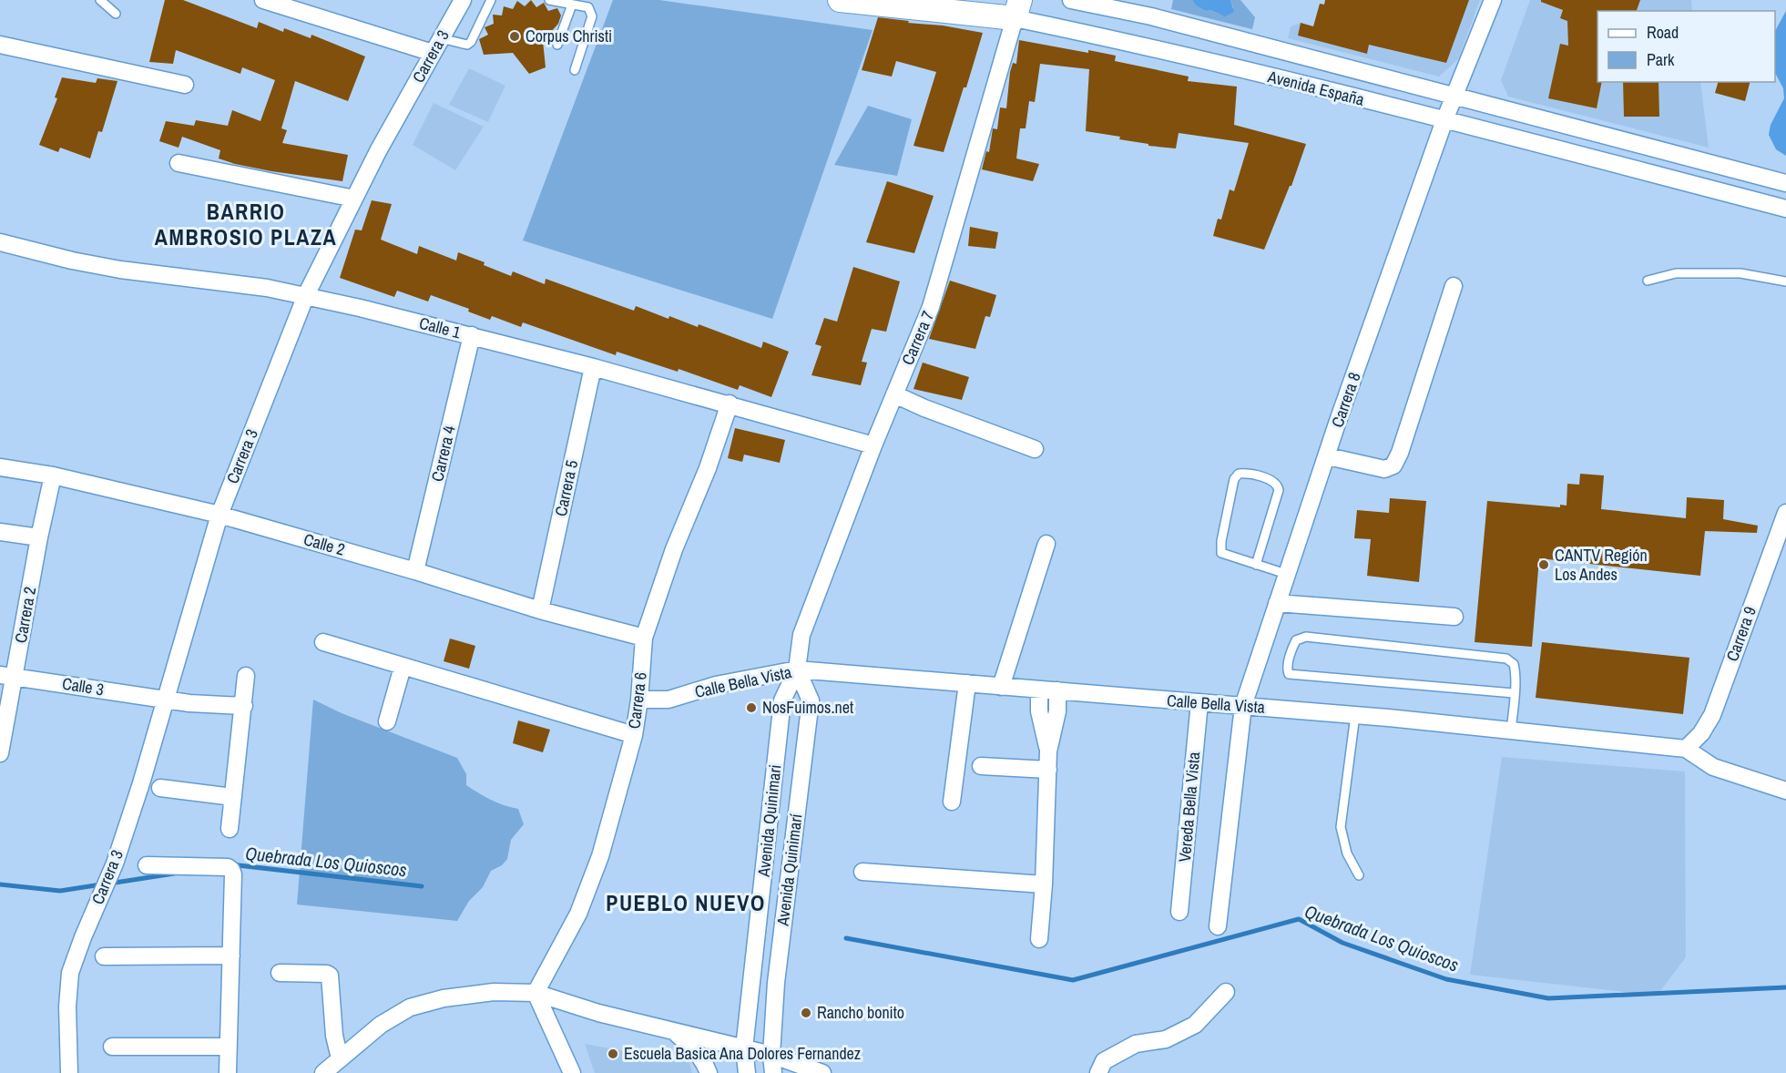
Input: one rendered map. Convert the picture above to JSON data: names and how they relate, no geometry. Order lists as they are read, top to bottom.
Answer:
{
  "streets": {
    "street": [
      "Carrera 3",
      "Avenida España",
      "Calle 1",
      "Carrera 7",
      "Carrera 8",
      "Carrera 4",
      "Carrera 5",
      "Calle 2",
      "Carrera 2",
      "Carrera 9",
      "Calle Bella Vista",
      "Calle 3",
      "Carrera 6",
      "Vereda Bella Vista",
      "Avenida Quinimari",
      "Avenida Quinimarí"
    ]
  },
  "crossings": [
    ["Carrera 3", "Calle 1"],
    ["Carrera 3", "Calle 2"],
    ["Carrera 3", "Calle 3"],
    ["Avenida España", "Carrera 7"],
    ["Avenida España", "Carrera 8"],
    ["Calle 1", "Carrera 7"],
    ["Calle 1", "Carrera 4"],
    ["Calle 1", "Carrera 5"],
    ["Calle 1", "Carrera 6"],
    ["Carrera 7", "Calle Bella Vista"],
    ["Carrera 7", "Avenida Quinimari"],
    ["Carrera 7", "Avenida Quinimarí"],
    ["Carrera 8", "Calle Bella Vista"],
    ["Carrera 4", "Calle 2"],
    ["Carrera 5", "Calle 2"],
    ["Calle 2", "Carrera 2"],
    ["Calle 2", "Carrera 6"],
    ["Carrera 2", "Calle 3"],
    ["Carrera 9", "Calle Bella Vista"],
    ["Calle Bella Vista", "Carrera 6"],
    ["Calle Bella Vista", "Vereda Bella Vista"],
    ["Calle Bella Vista", "Avenida Quinimari"],
    ["Calle Bella Vista", "Avenida Quinimarí"],
    ["Avenida Quinimari", "Avenida Quinimarí"]
  ],
  "districts": ["BARRIO AMBROSIO PLAZA", "PUEBLO NUEVO"],
  "water": ["Quebrada Los Quioscos"],
  "places": [
    "Corpus Christi",
    "CANTV Región Los Andes",
    "NosFuimos.net",
    "Rancho bonito",
    "Escuela Basica Ana Dolores Fernandez"
  ],
  "legend": ["Road", "Park"]
}
